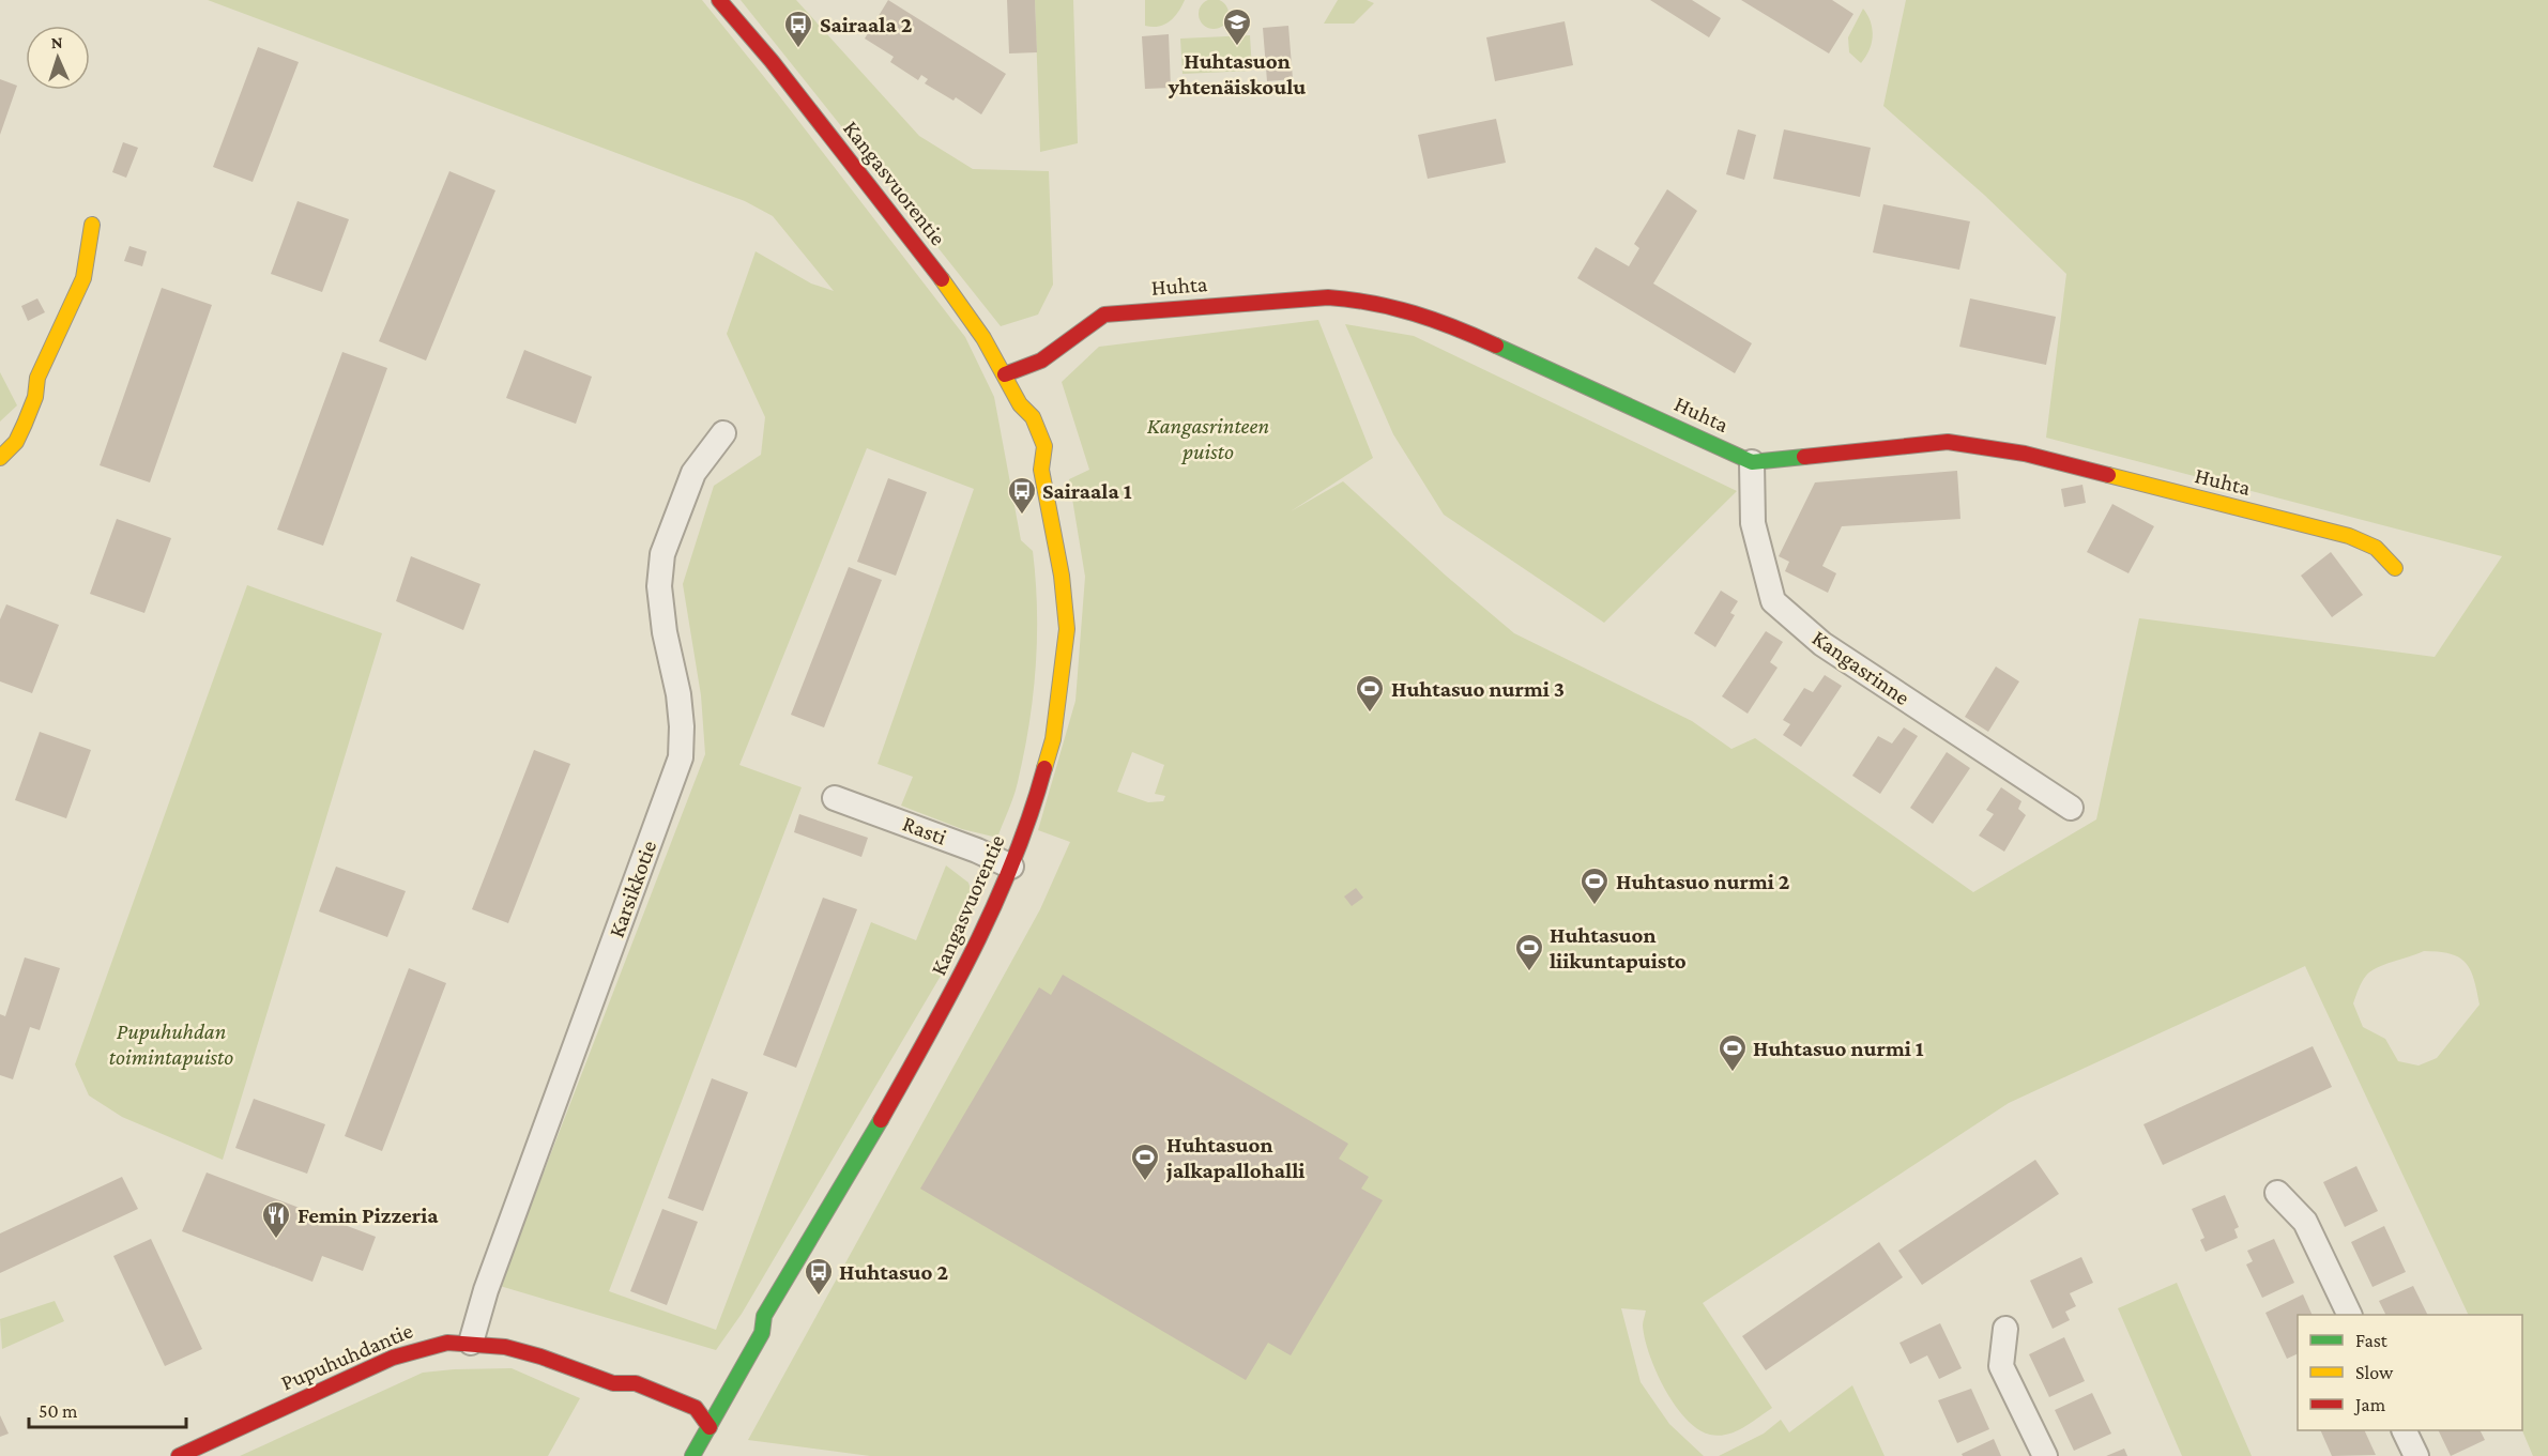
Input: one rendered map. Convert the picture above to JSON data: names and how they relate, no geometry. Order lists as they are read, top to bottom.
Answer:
{
  "streets": {
    "street": [
      "Kangasvuorentie",
      "Huhta",
      "Kangasrinne",
      "Rasti",
      "Karsikkotie",
      "Pupuhuhdantie"
    ]
  },
  "crossings": [
    ["Kangasvuorentie", "Huhta"],
    ["Kangasvuorentie", "Rasti"],
    ["Huhta", "Kangasrinne"],
    ["Karsikkotie", "Pupuhuhdantie"]
  ],
  "parks": ["Kangasrinteen puisto", "Pupuhuhdan toimintapuisto"],
  "places": {
    "school or university": ["Huhtasuon yhtenäiskoulu"],
    "bus stop": ["Sairaala 2", "Sairaala 1", "Huhtasuo 2"],
    "sports": [
      "Huhtasuo nurmi 3",
      "Huhtasuo nurmi 2",
      "Huhtasuon liikuntapuisto",
      "Huhtasuo nurmi 1",
      "Huhtasuon jalkapallohalli"
    ],
    "restaurant": ["Femin Pizzeria"]
  },
  "legend": ["Fast", "Slow", "Jam"],
  "scale_bar": "50 m",
  "north": "top"
}
